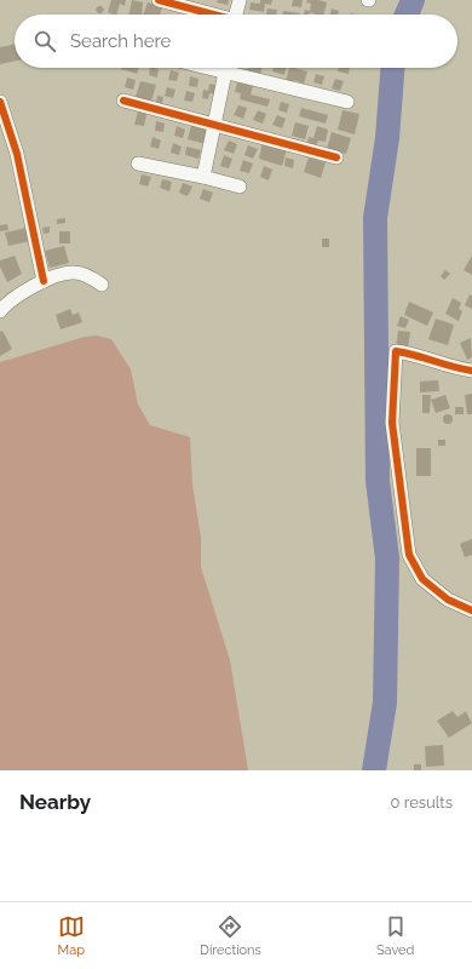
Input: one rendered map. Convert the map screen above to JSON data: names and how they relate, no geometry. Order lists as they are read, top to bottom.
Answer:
{
  "page": {
    "search": "Search here",
    "heading": ["Nearby", "0 results"],
    "nav": ["Map", "Directions", "Saved"]
  }
}
